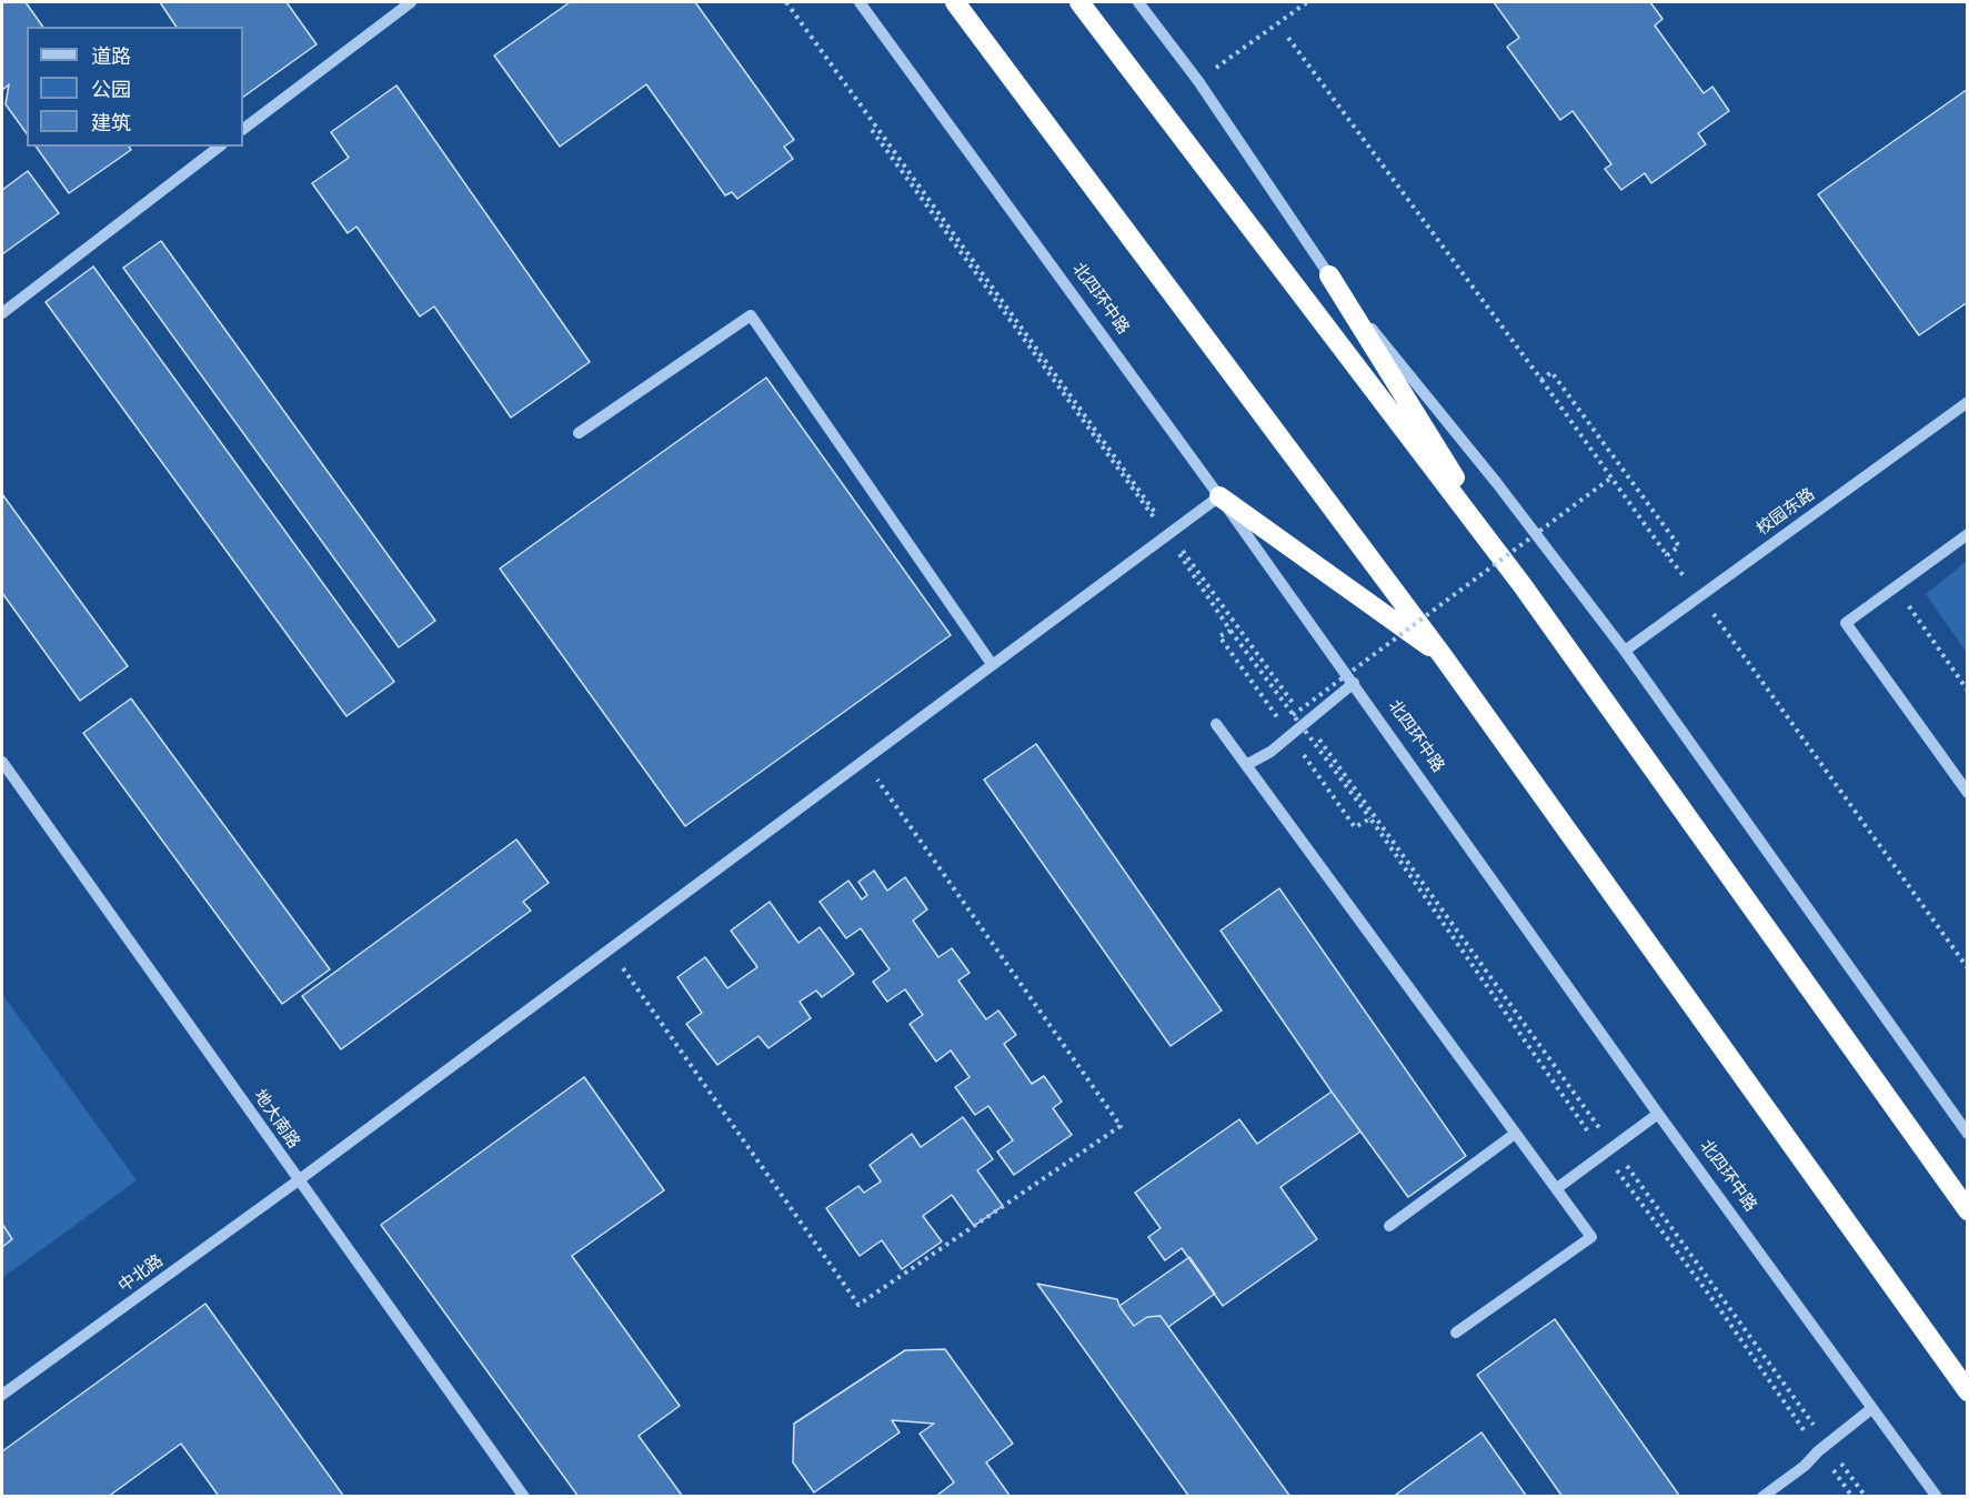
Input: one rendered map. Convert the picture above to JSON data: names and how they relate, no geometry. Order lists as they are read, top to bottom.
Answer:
{
  "streets": {
    "street": [
      "北四环中路",
      "校园东路",
      "地大南路",
      "中北路"
    ]
  },
  "crossings": [
    ["北四环中路", "中北路"],
    ["地大南路", "中北路"]
  ],
  "legend": ["道路", "公园", "建筑"]
}
